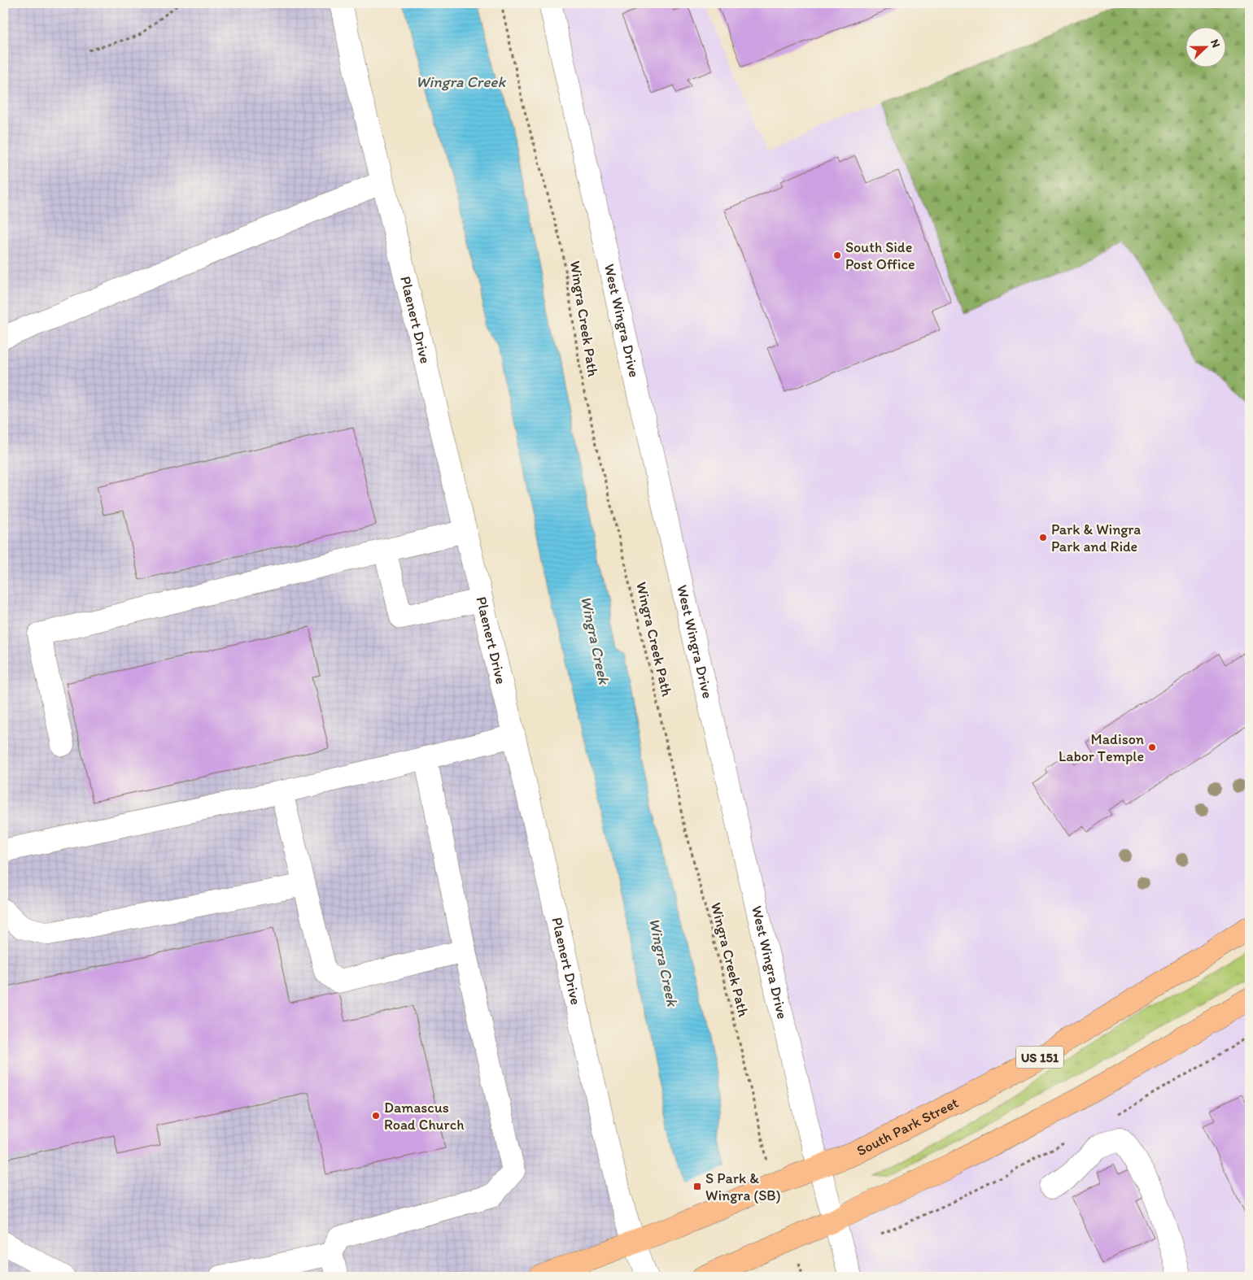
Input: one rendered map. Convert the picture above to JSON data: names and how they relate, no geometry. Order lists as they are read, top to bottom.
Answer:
{
  "streets": {
    "main road": ["US 151", "South Park Street"],
    "street": ["Plaenert Drive", "West Wingra Drive"],
    "path": ["Wingra Creek Path"]
  },
  "crossings": [
    ["Wingra Creek Path", "South Park Street"],
    ["Plaenert Drive", "South Park Street"],
    ["West Wingra Drive", "South Park Street"]
  ],
  "water": ["Wingra Creek"],
  "places": {
    "other": [
      "South Side Post Office",
      "Park & Wingra Park and Ride",
      "Madison Labor Temple",
      "Damascus Road Church"
    ],
    "transit": ["S Park & Wingra (SB)"]
  },
  "north": "right"
}
